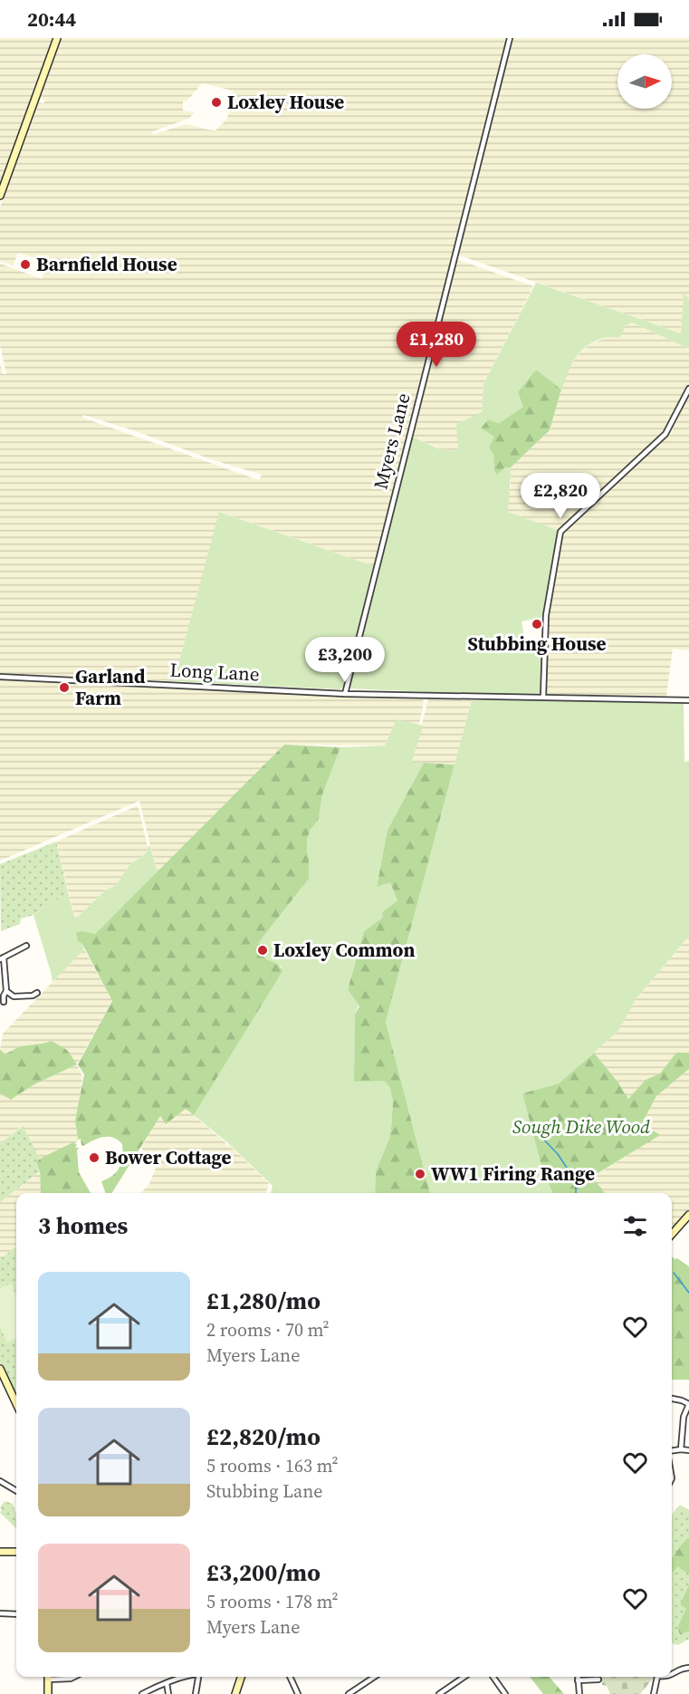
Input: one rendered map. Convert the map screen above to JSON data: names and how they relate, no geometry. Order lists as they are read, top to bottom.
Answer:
{
  "streets": {
    "street": ["Myers Lane", "Long Lane"]
  },
  "crossings": [
    ["Myers Lane", "Long Lane"]
  ],
  "parks": ["Sough Dike Wood"],
  "places": [
    "Loxley House",
    "Barnfield House",
    "Stubbing House",
    "Garland Farm",
    "Loxley Common",
    "Bower Cottage",
    "WW1 Firing Range"
  ],
  "north": "right",
  "page": {
    "status": "20:44",
    "price": ["£1,280", "£2,820", "£3,200"],
    "heading": "3 homes",
    "list": [
      {
        "name": "£1,280/mo",
        "note": "2 rooms · 70 m² · Myers Lane"
      },
      {
        "name": "£2,820/mo",
        "note": "5 rooms · 163 m² · Stubbing Lane"
      },
      {
        "name": "£3,200/mo",
        "note": "5 rooms · 178 m² · Myers Lane"
      }
    ]
  }
}
